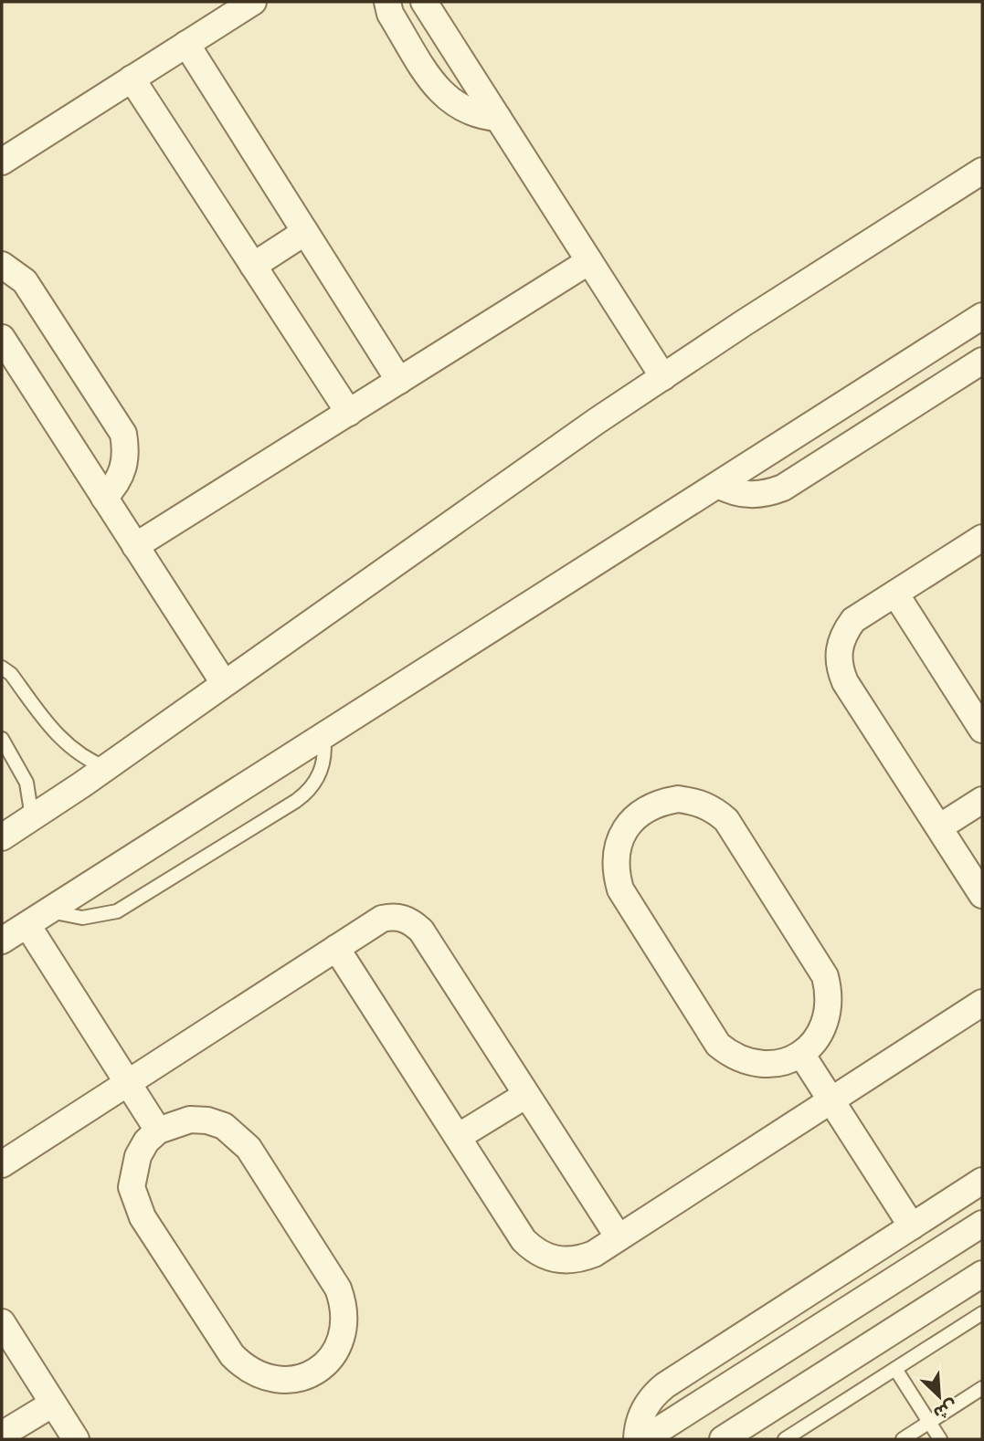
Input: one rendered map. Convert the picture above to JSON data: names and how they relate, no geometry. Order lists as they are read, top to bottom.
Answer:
{
  "north": "bottom right"
}
